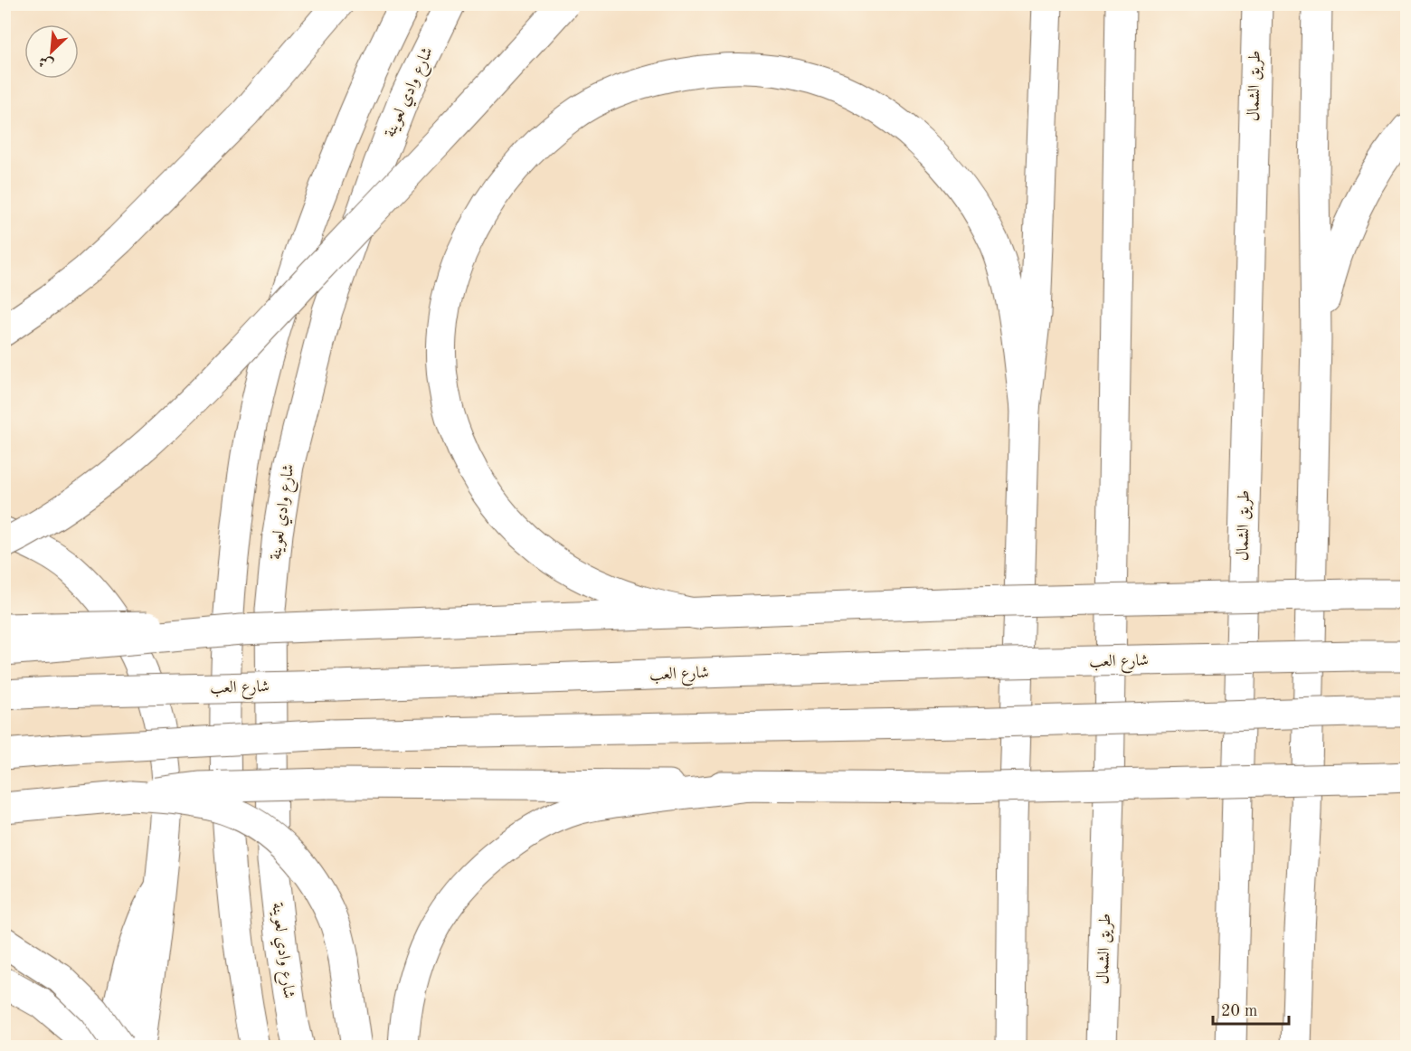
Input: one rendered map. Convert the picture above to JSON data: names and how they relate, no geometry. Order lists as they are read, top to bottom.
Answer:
{
  "streets": {
    "main road": ["طريق الشمال", "شارع وادي لعوينة", "شارع العب"]
  },
  "scale_bar": "20 m",
  "north": "bottom left"
}
